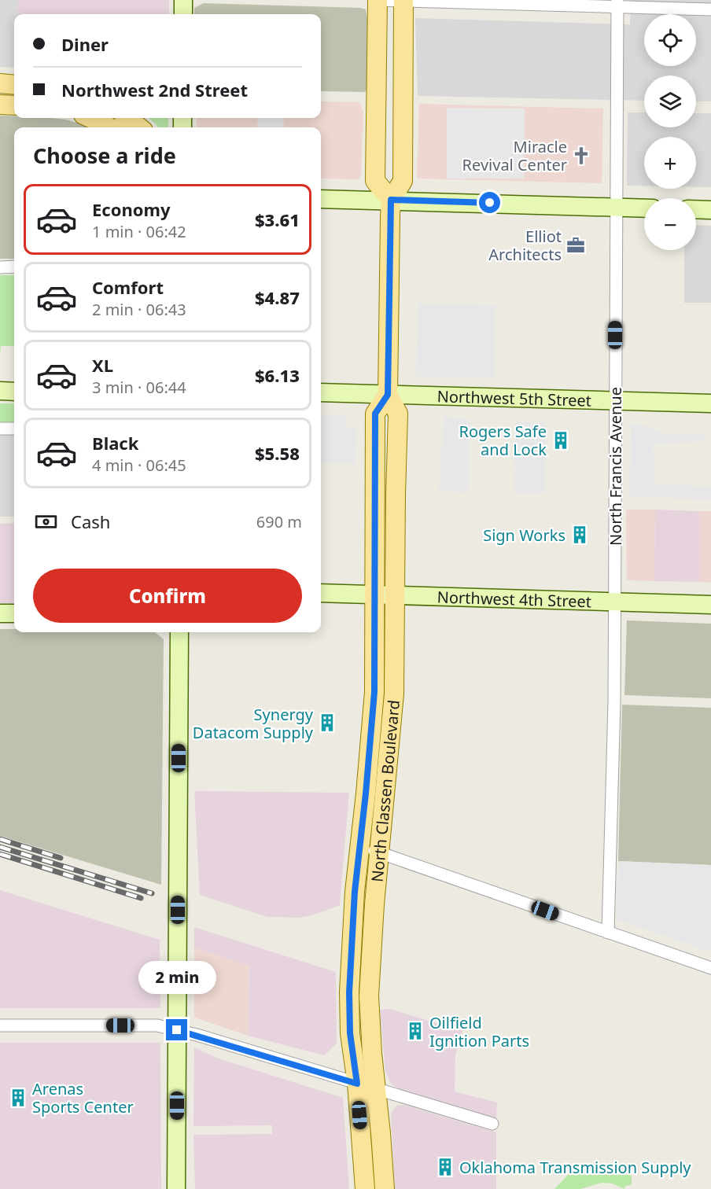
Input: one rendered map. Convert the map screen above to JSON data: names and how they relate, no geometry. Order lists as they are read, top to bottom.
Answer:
{
  "streets": {
    "main road": ["Northwest 5th Street", "Northwest 4th Street", "North Classen Boulevard"],
    "street": ["North Francis Avenue"]
  },
  "crossings": [
    ["Northwest 5th Street", "North Francis Avenue"],
    ["Northwest 5th Street", "North Classen Boulevard"],
    ["North Francis Avenue", "Northwest 4th Street"],
    ["Northwest 4th Street", "North Classen Boulevard"]
  ],
  "places": {
    "church": ["Miracle Revival Center"],
    "office": ["Elliot Architects"],
    "building": [
      "Rogers Safe and Lock",
      "Sign Works",
      "Synergy Datacom Supply",
      "Oilfield Ignition Parts",
      "Arenas Sports Center",
      "Oklahoma Transmission Supply"
    ]
  },
  "page": {
    "map_buttons": ["+", "−"],
    "banner": ["Diner", "Northwest 2nd Street"],
    "heading": "Choose a ride",
    "list": [
      {
        "name": "Economy",
        "note": "1 min · 06:42",
        "value": "$3.61"
      },
      {
        "name": "Comfort",
        "note": "2 min · 06:43",
        "value": "$4.87"
      },
      {
        "name": "XL",
        "note": "3 min · 06:44",
        "value": "$6.13"
      },
      {
        "name": "Black",
        "note": "4 min · 06:45",
        "value": "$5.58"
      }
    ],
    "pay": ["Cash", "690 m"],
    "buttons": "Confirm",
    "bubble": "2 min"
  }
}
